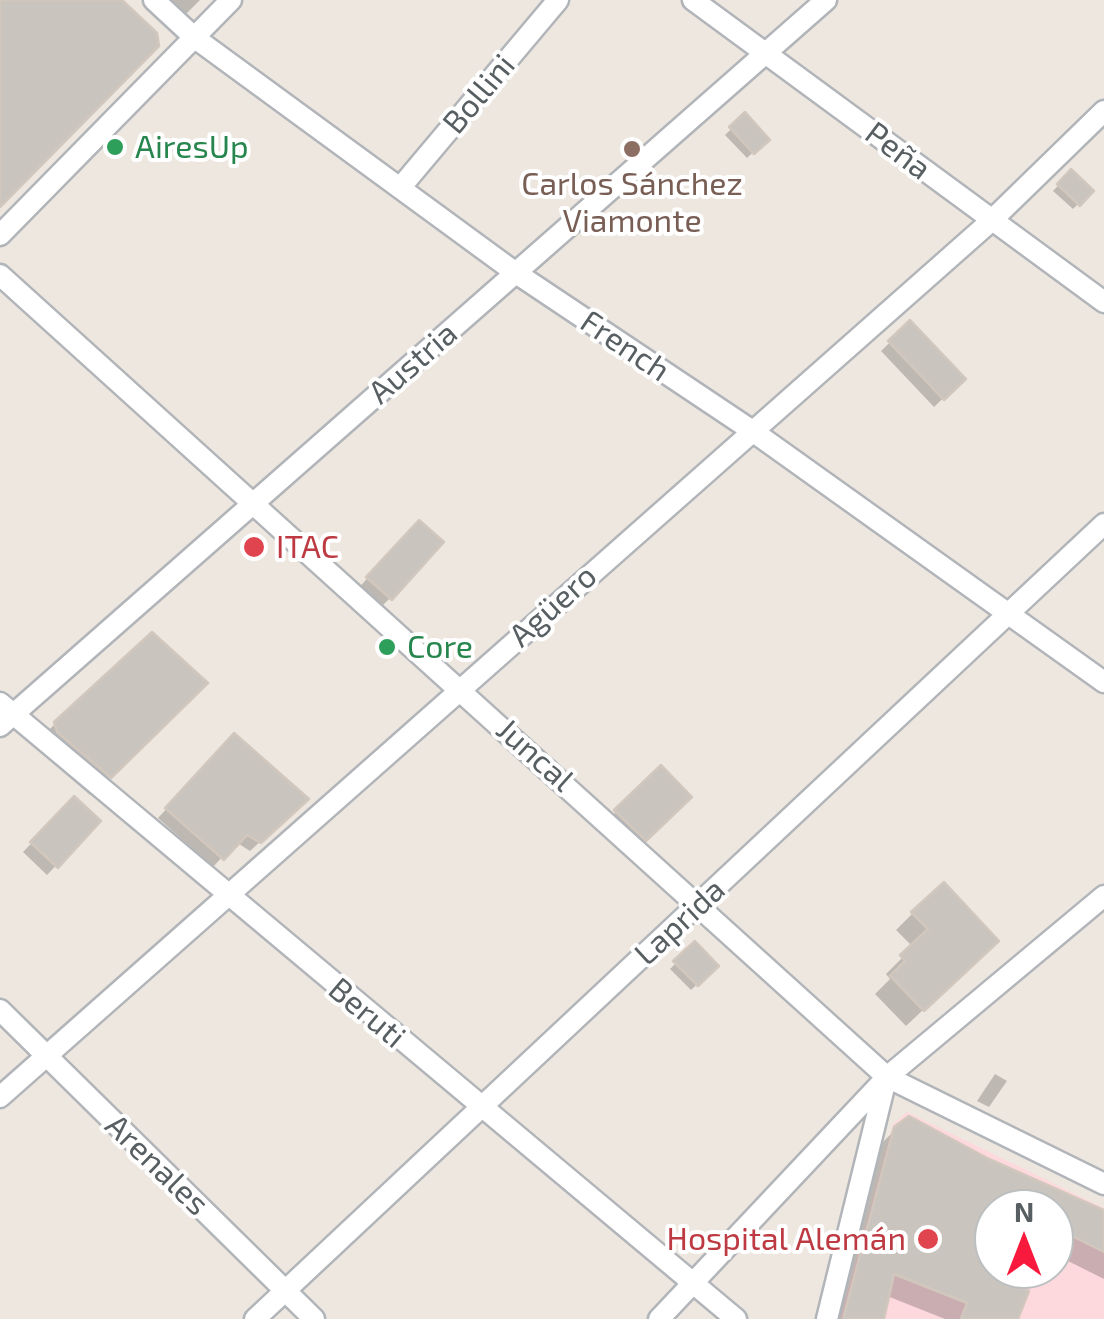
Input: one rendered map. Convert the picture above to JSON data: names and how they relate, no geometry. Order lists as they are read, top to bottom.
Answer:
{
  "streets": {
    "street": [
      "Bollini",
      "Peña",
      "French",
      "Austria",
      "Agüero",
      "Juncal",
      "Laprida",
      "Beruti",
      "Arenales"
    ]
  },
  "crossings": [
    ["Bollini", "French"],
    ["Peña", "Austria"],
    ["Peña", "Agüero"],
    ["French", "Austria"],
    ["French", "Agüero"],
    ["French", "Laprida"],
    ["Austria", "Juncal"],
    ["Austria", "Beruti"],
    ["Agüero", "Juncal"],
    ["Agüero", "Beruti"],
    ["Agüero", "Arenales"],
    ["Juncal", "Laprida"],
    ["Laprida", "Beruti"],
    ["Laprida", "Arenales"]
  ],
  "places": [
    "AiresUp",
    "Carlos Sánchez Viamonte",
    "ITAC",
    "Core",
    "Hospital Alemán"
  ],
  "north": "top"
}
